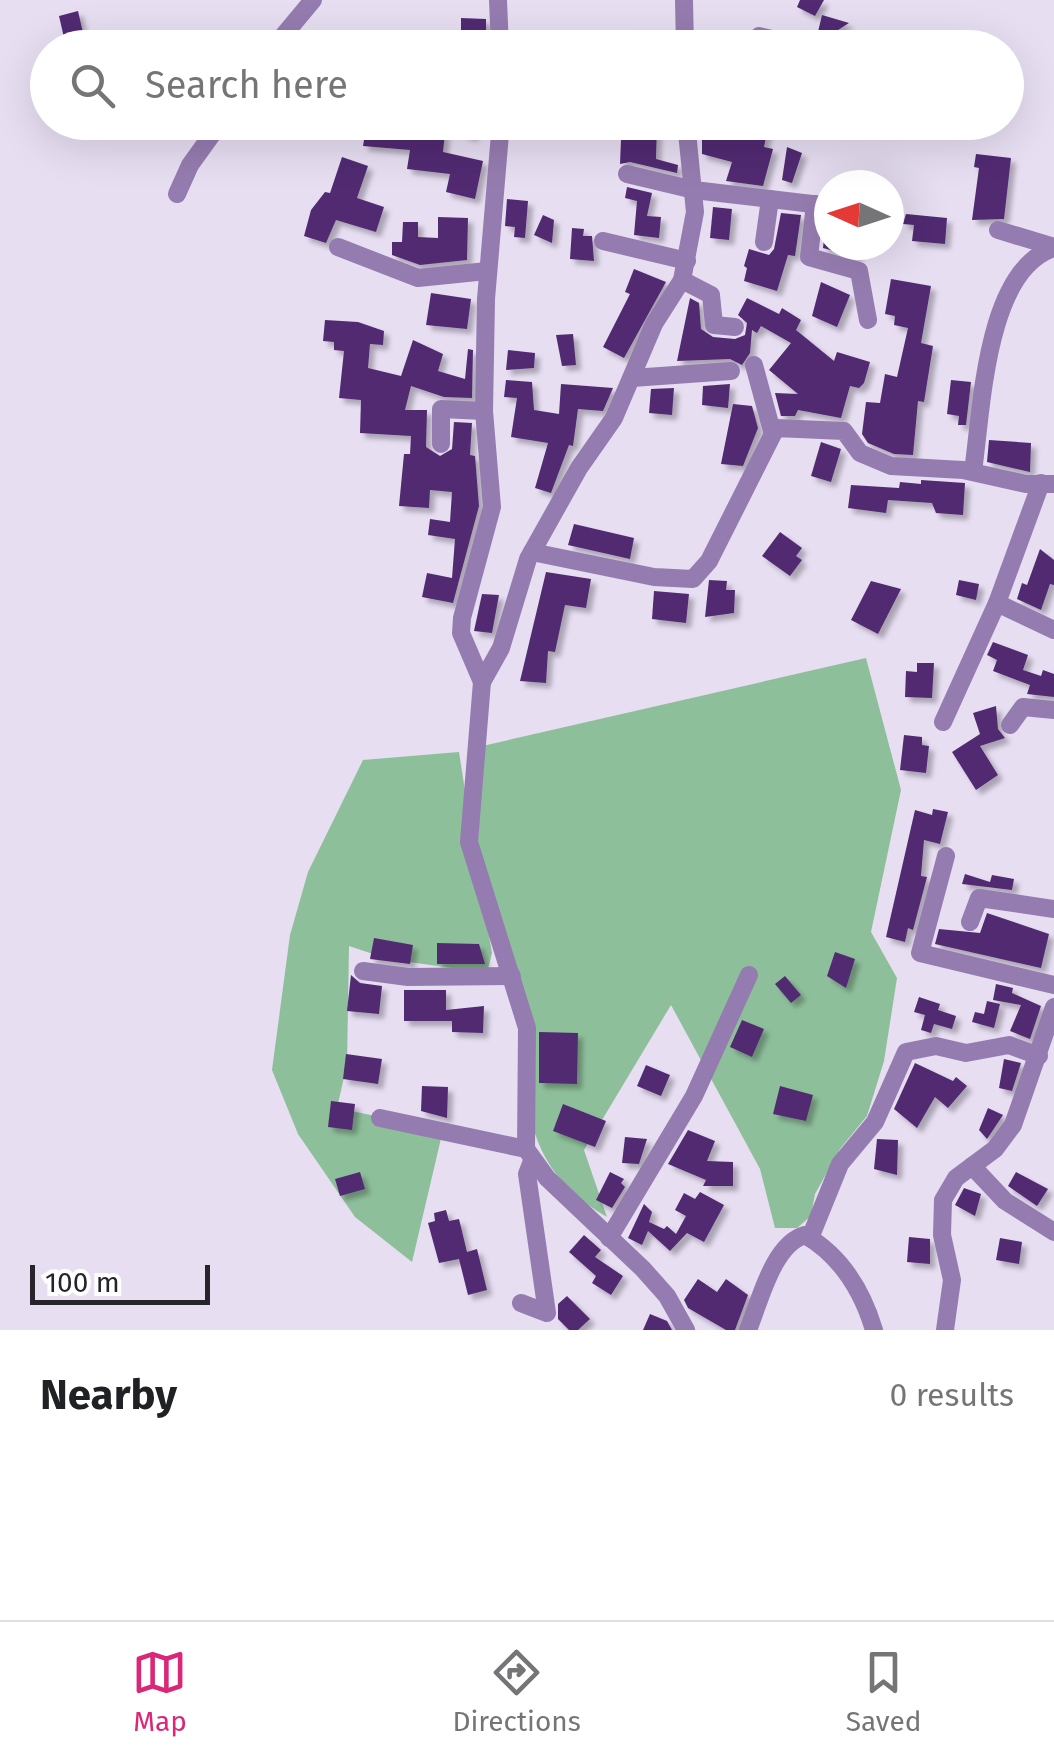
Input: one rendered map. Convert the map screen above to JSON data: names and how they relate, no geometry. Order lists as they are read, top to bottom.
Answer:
{
  "scale_bar": "100 m",
  "north": "left",
  "page": {
    "search": "Search here",
    "scale": "100 m",
    "heading": ["Nearby", "0 results"],
    "nav": ["Map", "Directions", "Saved"]
  }
}
